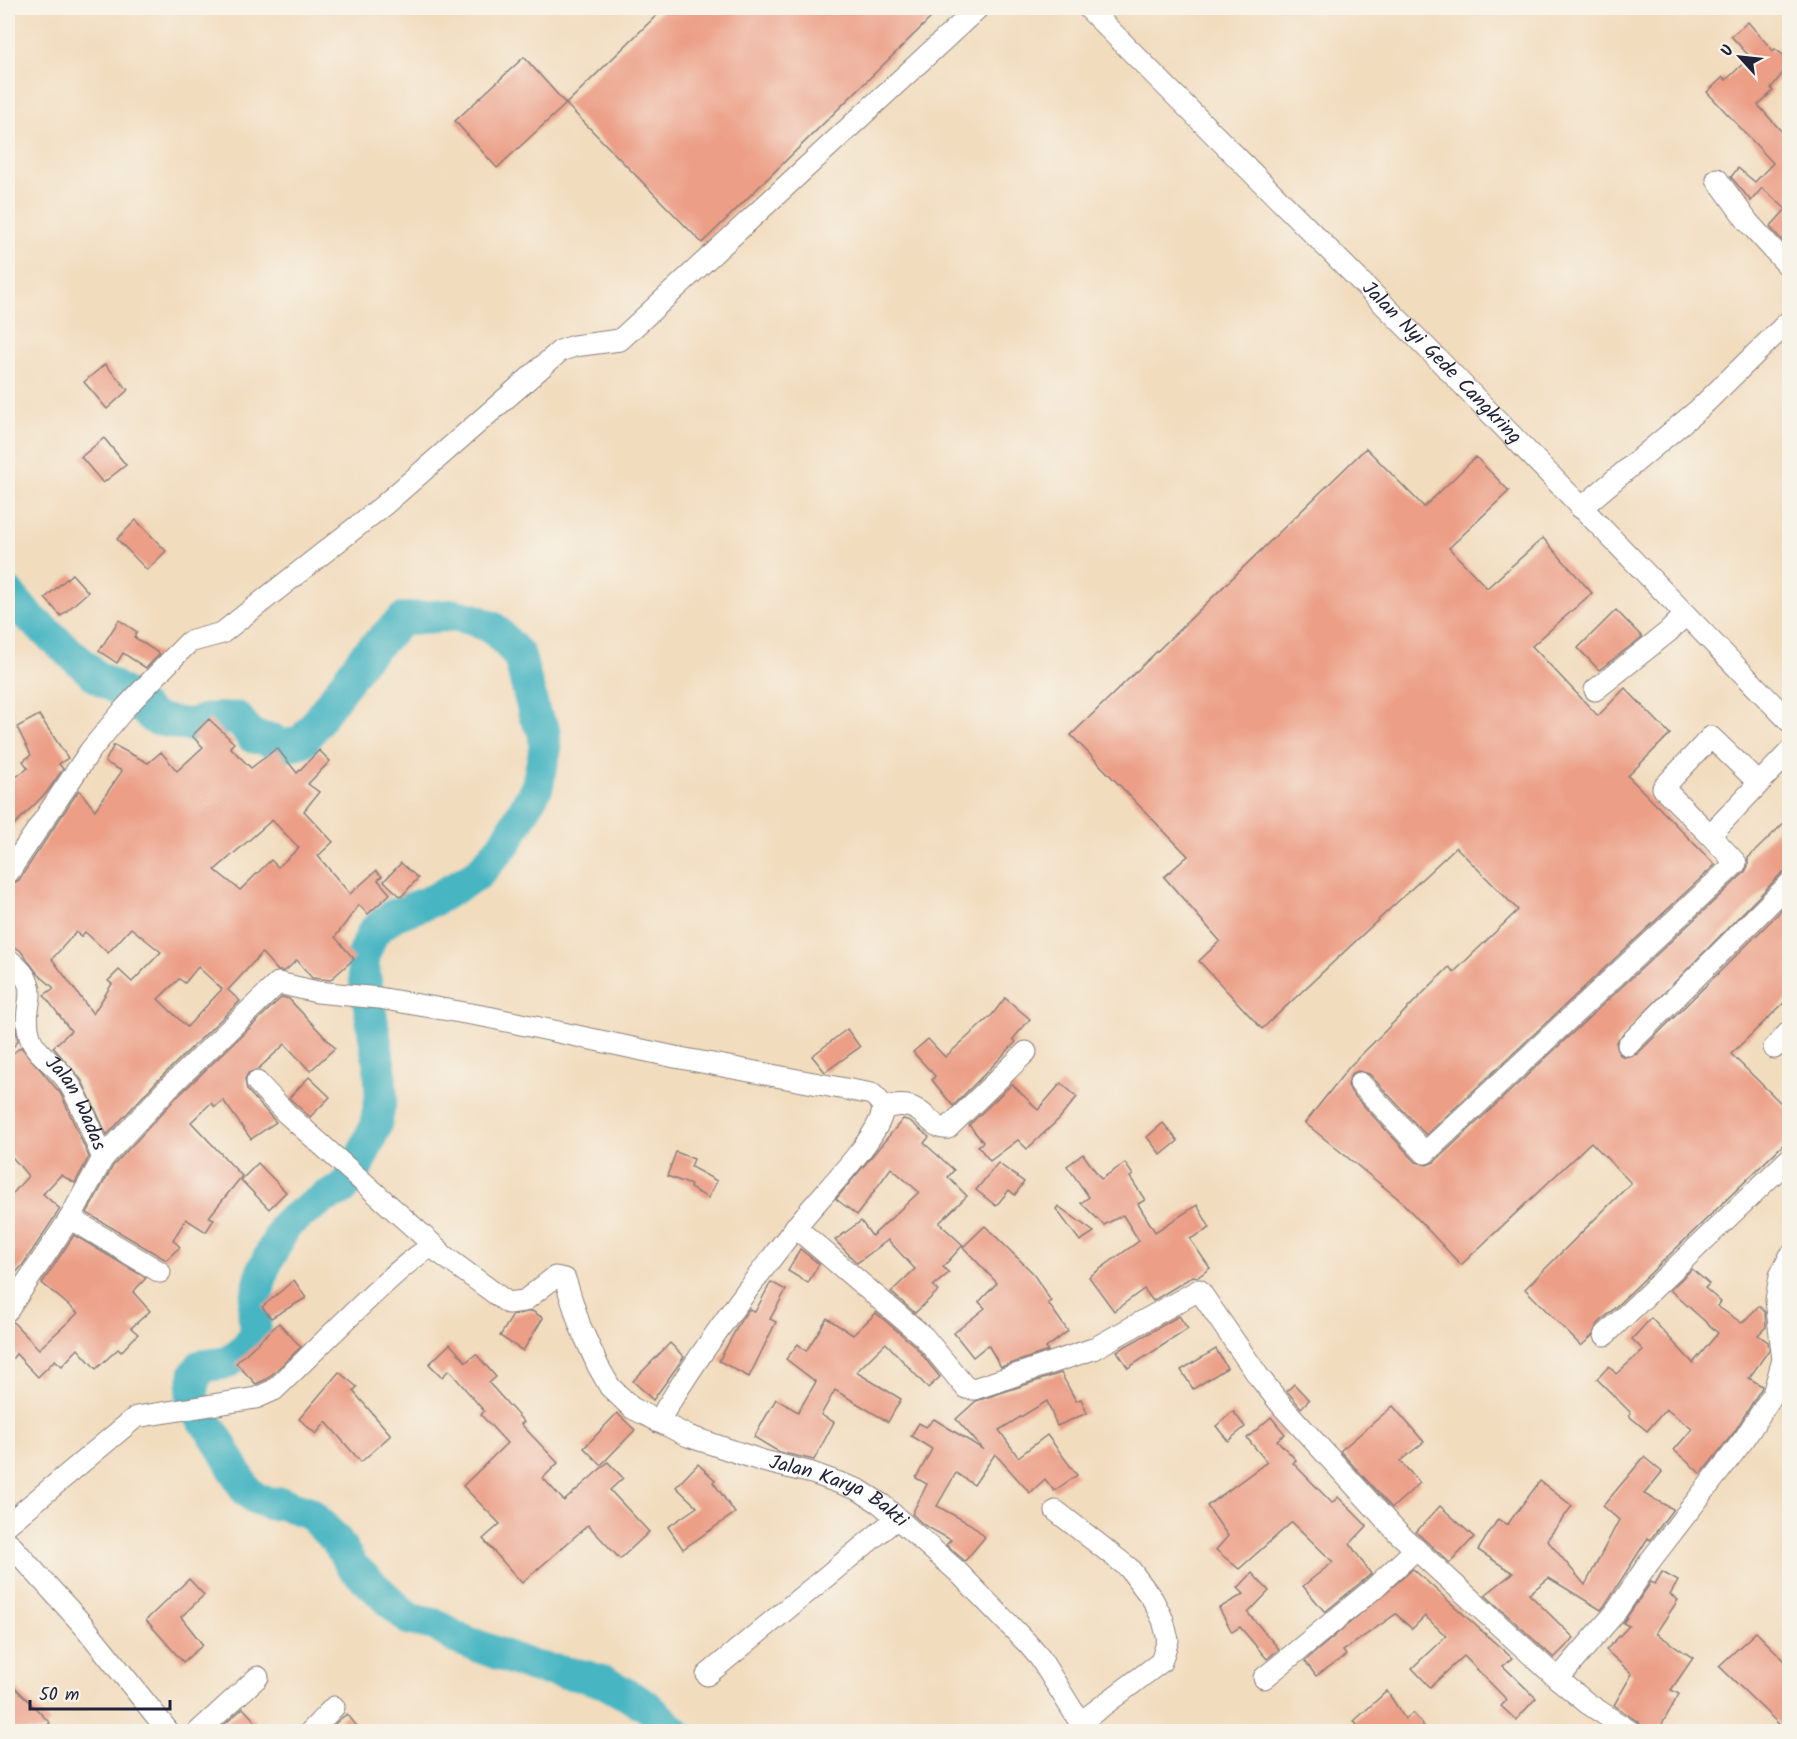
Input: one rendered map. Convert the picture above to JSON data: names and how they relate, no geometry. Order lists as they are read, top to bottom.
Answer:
{
  "streets": {
    "street": ["Jalan Nyi Gede Cangkring", "Jalan Wadas", "Jalan Karya Bakti"]
  },
  "scale_bar": "50 m",
  "north": "top left"
}
